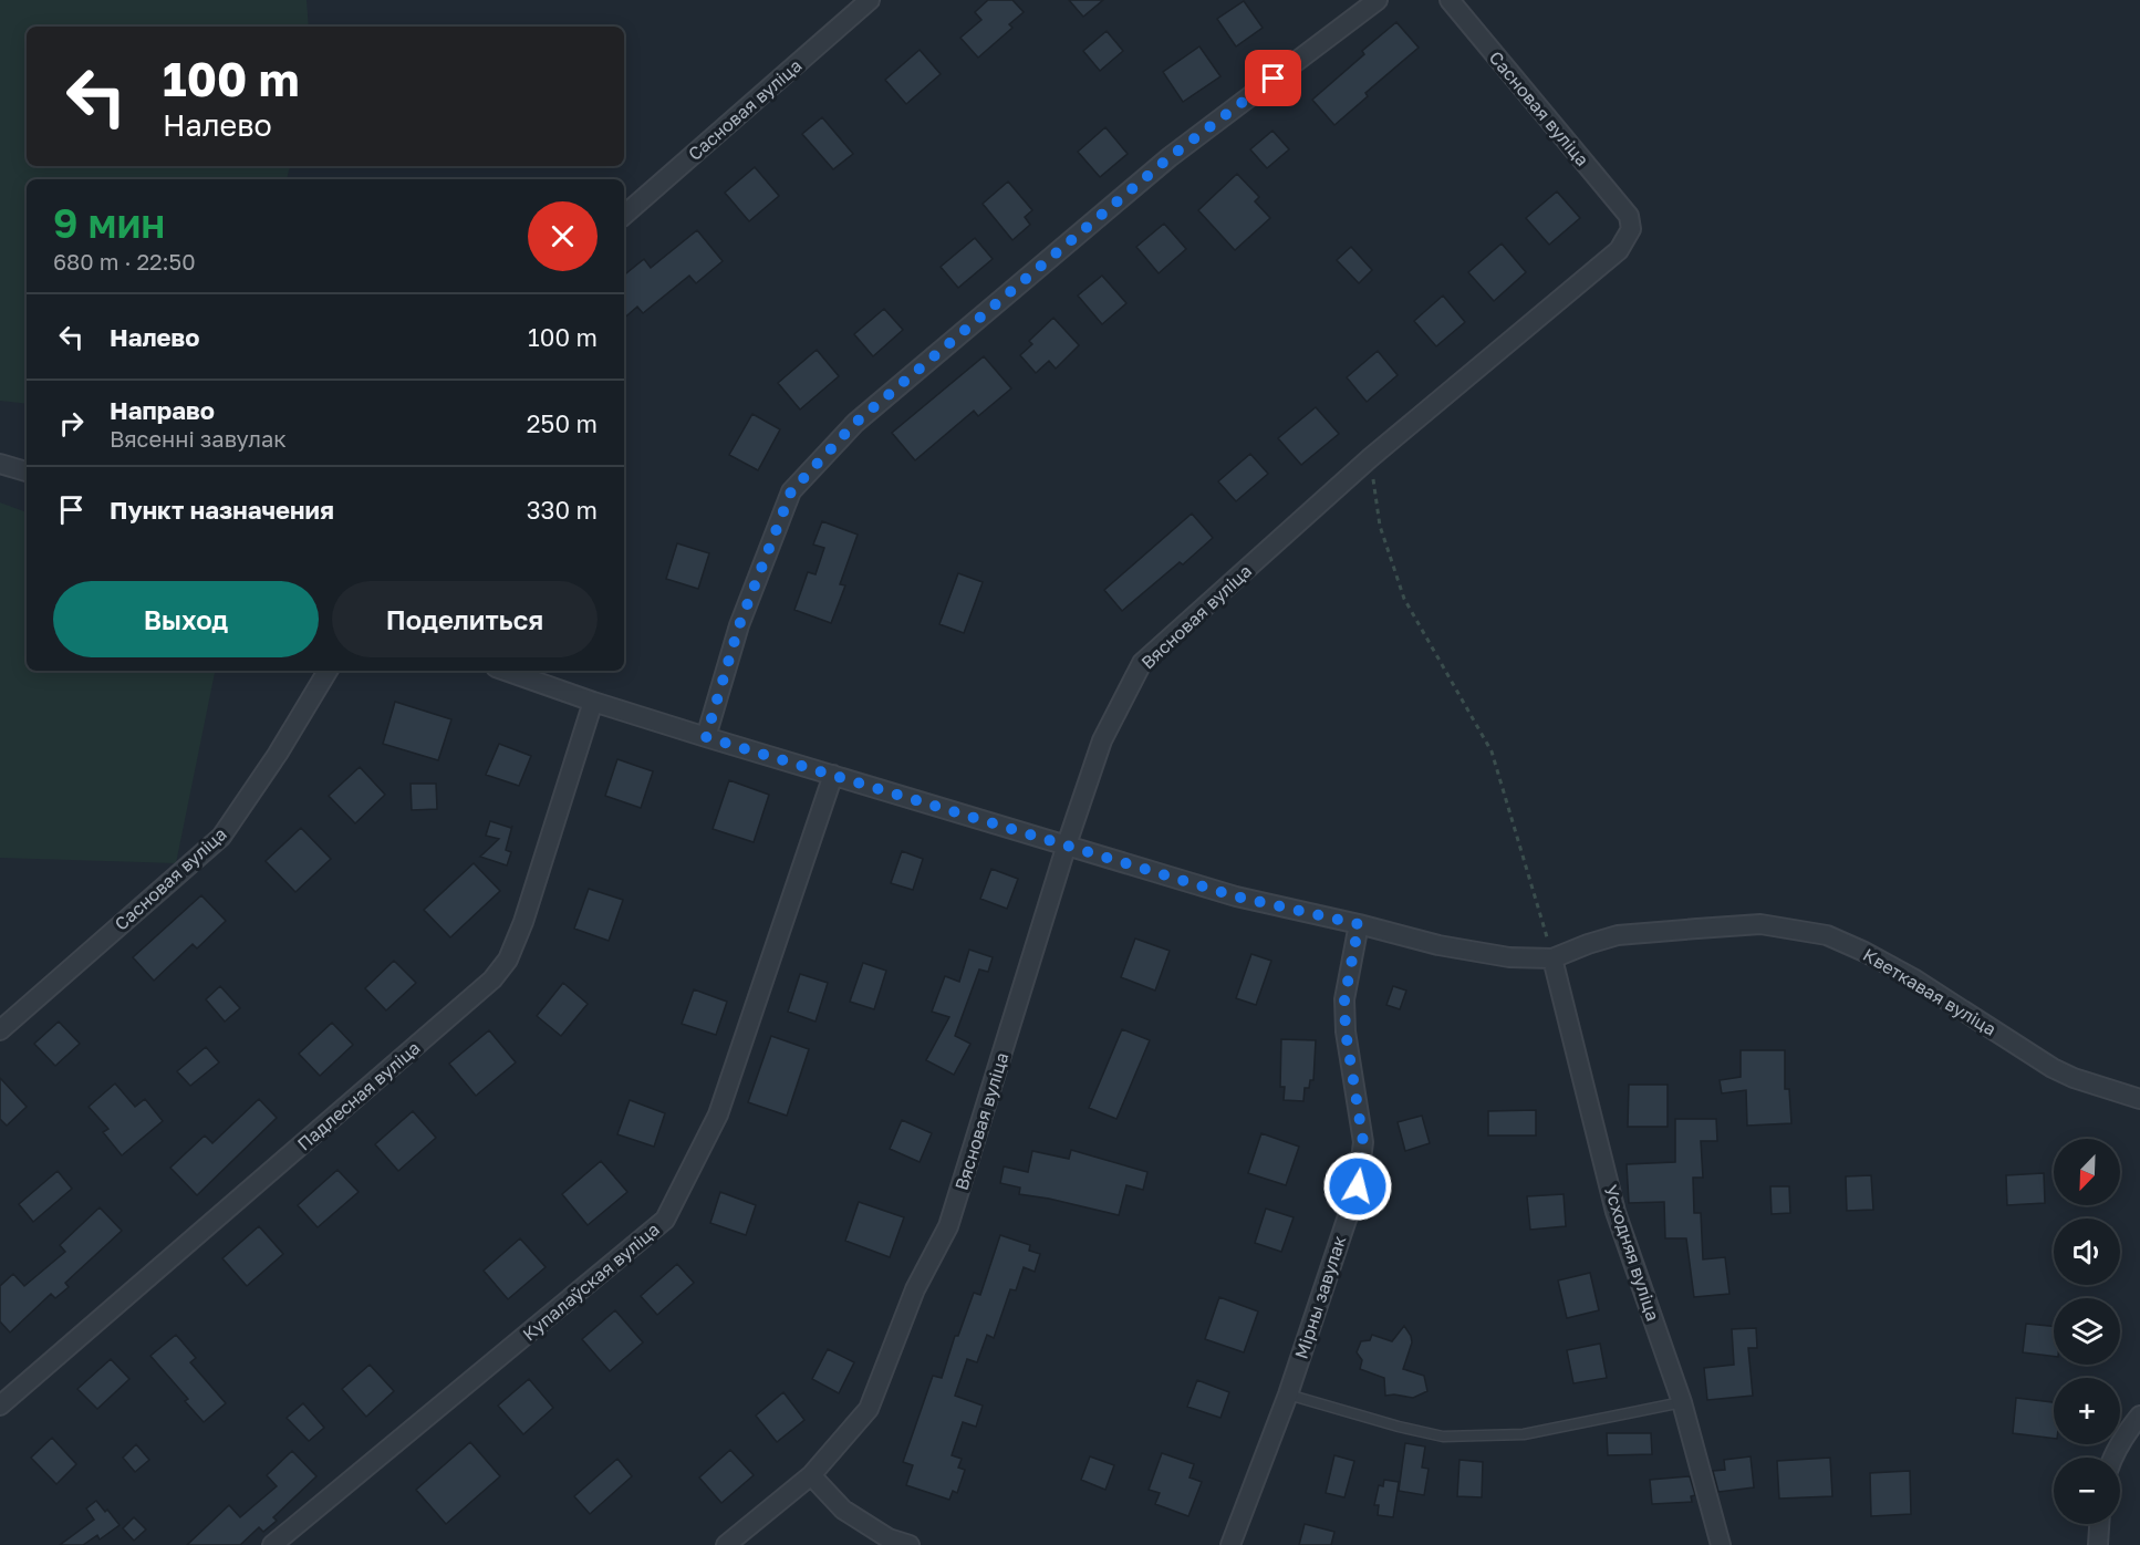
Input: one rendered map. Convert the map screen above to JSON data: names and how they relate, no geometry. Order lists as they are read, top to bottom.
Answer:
{
  "streets": {
    "street": [
      "Сасновая вуліца",
      "Вясновая вуліца",
      "Кветкавая вуліца",
      "Падлесная вуліца",
      "Усходняя вуліца",
      "Купалаўская вуліца",
      "Мірны завулак"
    ]
  },
  "crossings": [
    ["Сасновая вуліца", "Вясновая вуліца"],
    ["Кветкавая вуліца", "Усходняя вуліца"]
  ],
  "north": "bottom left",
  "page": {
    "turn": ["100 m", "Налево"],
    "heading": ["9 мин", "680 m · 22:50"],
    "list": [
      {
        "name": "Налево",
        "value": "100 m"
      },
      {
        "name": "Направо",
        "note": "Вясенні завулак",
        "value": "250 m"
      },
      {
        "name": "Пункт назначения",
        "value": "330 m"
      }
    ],
    "buttons": ["Выход", "Поделиться"],
    "map_buttons": ["+", "−"]
  }
}
